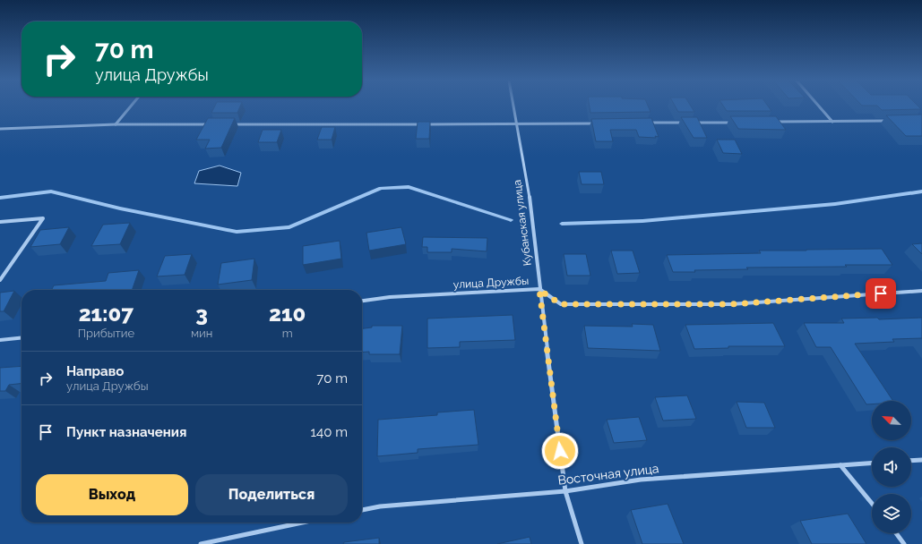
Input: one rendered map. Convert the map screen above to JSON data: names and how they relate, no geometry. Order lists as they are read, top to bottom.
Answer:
{
  "streets": {
    "street": ["Кубанская улица", "улица Дружбы", "Восточная улица"]
  },
  "crossings": [
    ["Кубанская улица", "улица Дружбы"],
    ["Кубанская улица", "Восточная улица"]
  ],
  "north": "top left",
  "page": {
    "turn": ["70 m", "улица Дружбы"],
    "eta": [
      "21:07",
      "Прибытие",
      "3",
      "мин",
      "210",
      "m"
    ],
    "list": [
      {
        "name": "Направо",
        "note": "улица Дружбы",
        "value": "70 m"
      },
      {
        "name": "Пункт назначения",
        "value": "140 m"
      }
    ],
    "buttons": ["Выход", "Поделиться"]
  }
}
